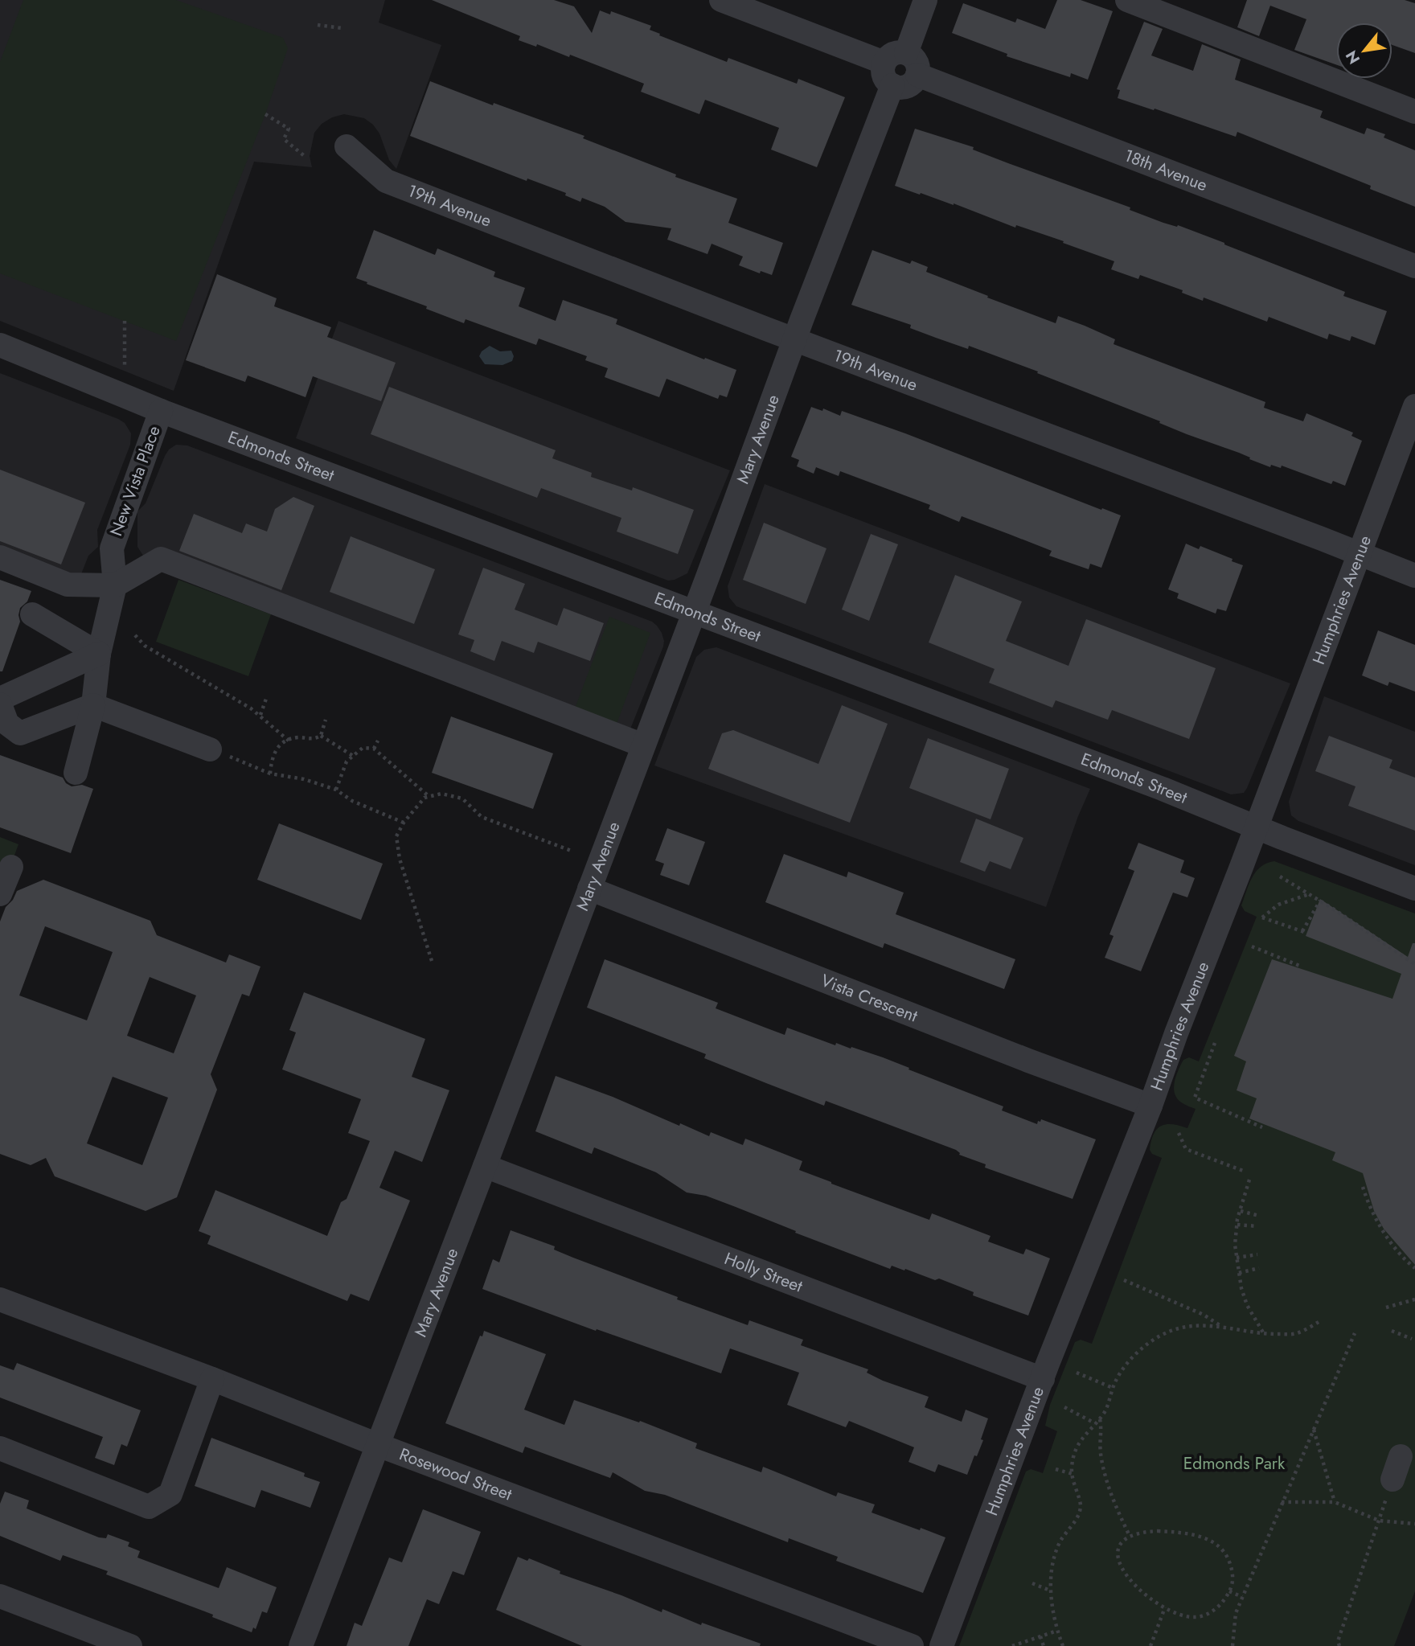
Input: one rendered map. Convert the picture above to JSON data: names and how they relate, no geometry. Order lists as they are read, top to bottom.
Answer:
{
  "streets": {
    "street": [
      "18th Avenue",
      "19th Avenue",
      "Mary Avenue",
      "Edmonds Street",
      "New Vista Place",
      "Humphries Avenue",
      "Vista Crescent",
      "Holly Street",
      "Rosewood Street"
    ]
  },
  "crossings": [
    ["18th Avenue", "Mary Avenue"],
    ["19th Avenue", "Mary Avenue"],
    ["19th Avenue", "Humphries Avenue"],
    ["Mary Avenue", "Edmonds Street"],
    ["Mary Avenue", "Vista Crescent"],
    ["Mary Avenue", "Holly Street"],
    ["Mary Avenue", "Rosewood Street"],
    ["Edmonds Street", "New Vista Place"],
    ["Edmonds Street", "Humphries Avenue"],
    ["Humphries Avenue", "Vista Crescent"],
    ["Humphries Avenue", "Holly Street"]
  ],
  "parks": ["Edmonds Park"],
  "north": "bottom left"
}
